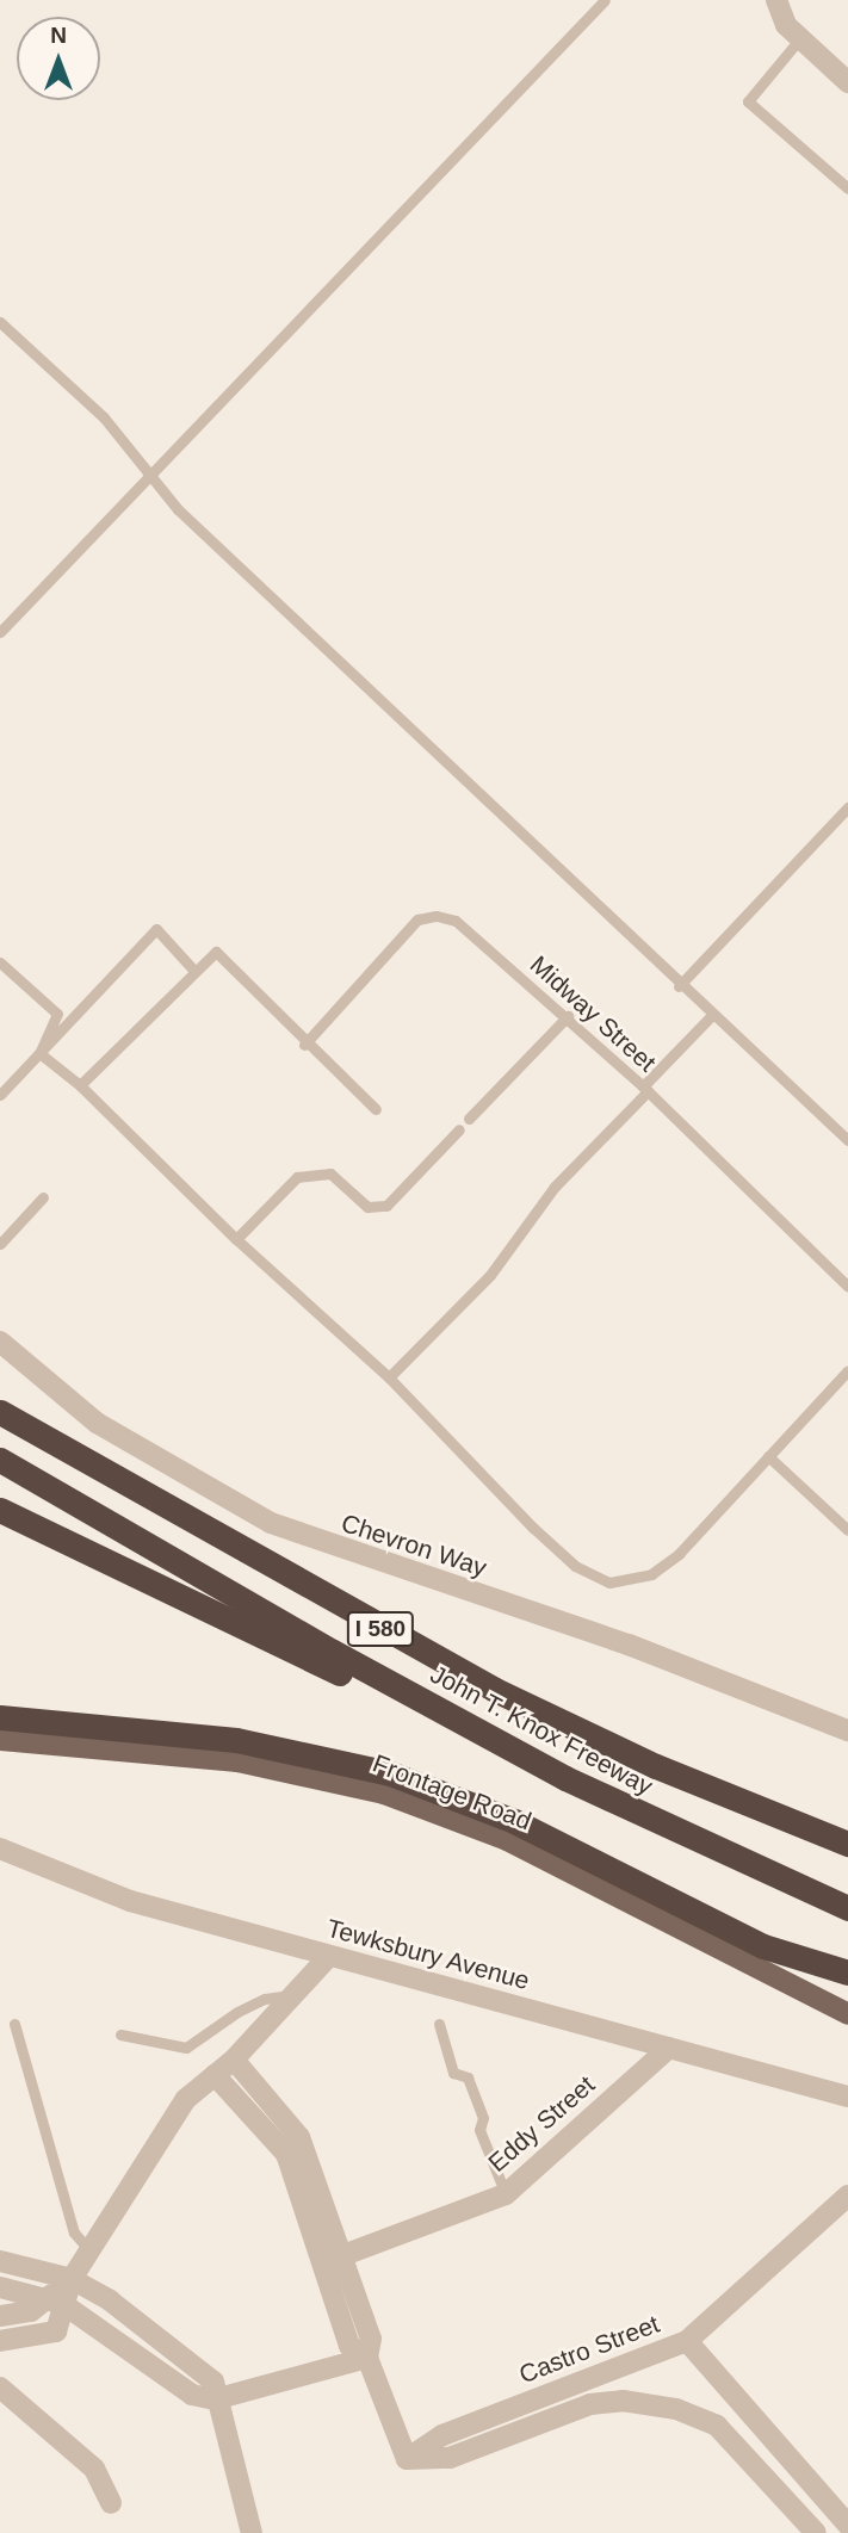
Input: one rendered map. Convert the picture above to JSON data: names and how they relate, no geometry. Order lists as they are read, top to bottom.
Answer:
{
  "streets": {
    "highway": ["I 580", "John T. Knox Freeway"],
    "main road": ["Frontage Road"],
    "street": [
      "Chevron Way",
      "Tewksbury Avenue",
      "Eddy Street",
      "Castro Street"
    ],
    "lane": ["Midway Street"]
  },
  "crossings": [
    ["Tewksbury Avenue", "Eddy Street"]
  ],
  "north": "top"
}
